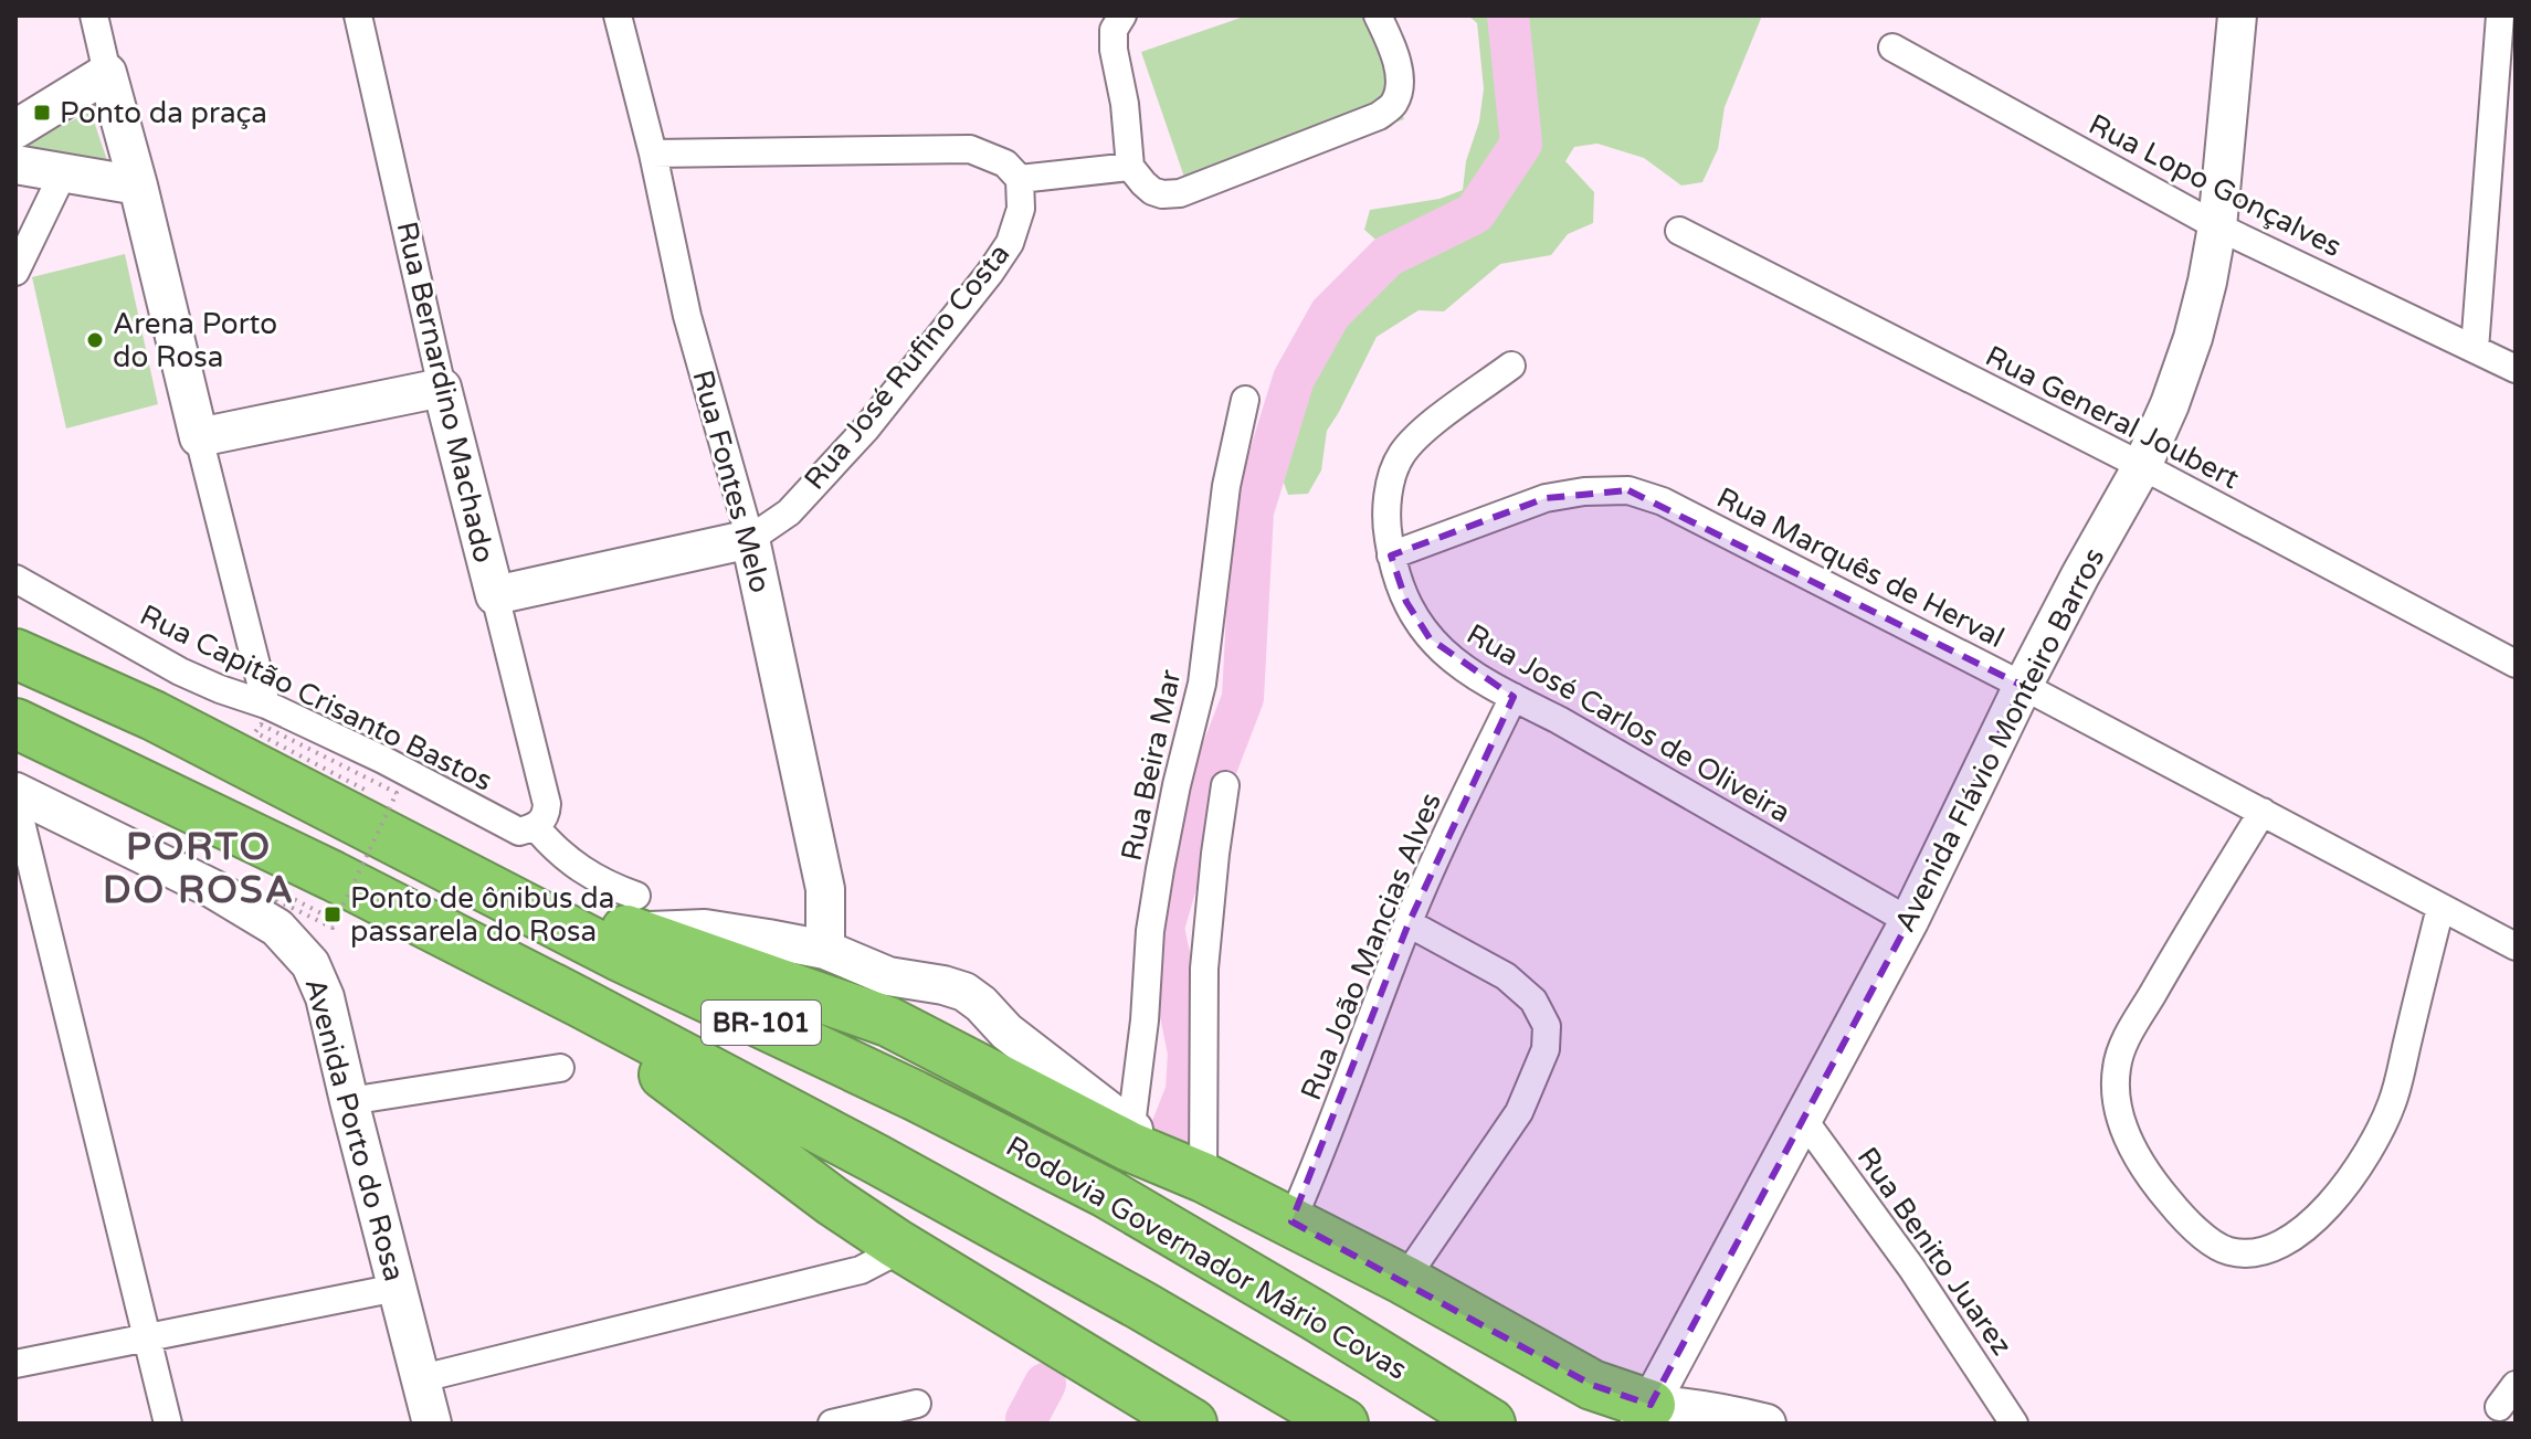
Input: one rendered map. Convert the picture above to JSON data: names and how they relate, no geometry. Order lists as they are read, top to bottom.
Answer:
{
  "streets": {
    "highway": ["BR-101", "Rodovia Governador Mário Covas"],
    "main road": [
      "Rua José Rufino Costa",
      "Rua Bernardino Machado",
      "Rua Fontes Melo",
      "Avenida Flávio Monteiro Barros",
      "Avenida Porto do Rosa"
    ],
    "street": [
      "Rua Lopo Gonçalves",
      "Rua General Joubert",
      "Rua Marquês de Herval",
      "Rua Capitão Crisanto Bastos",
      "Rua José Carlos de Oliveira",
      "Rua Beira Mar",
      "Rua João Mancias Alves",
      "Rua Benito Juarez"
    ]
  },
  "crossings": [
    ["Rua Lopo Gonçalves", "Avenida Flávio Monteiro Barros"],
    ["Rua José Rufino Costa", "Rua Bernardino Machado"],
    ["Rua José Rufino Costa", "Rua Fontes Melo"],
    ["Rua Bernardino Machado", "Rua Capitão Crisanto Bastos"],
    ["Rua General Joubert", "Avenida Flávio Monteiro Barros"],
    ["Rua Marquês de Herval", "Rua José Carlos de Oliveira"],
    ["Rua Marquês de Herval", "Avenida Flávio Monteiro Barros"],
    ["Rua José Carlos de Oliveira", "Avenida Flávio Monteiro Barros"],
    ["Rua José Carlos de Oliveira", "Rua João Mancias Alves"],
    ["Avenida Flávio Monteiro Barros", "Rua Benito Juarez"]
  ],
  "districts": ["PORTO DO ROSA"],
  "places": {
    "transit": ["Ponto da praça", "Ponto de ônibus da passarela do Rosa"],
    "other": ["Arena Porto do Rosa"]
  }
}
